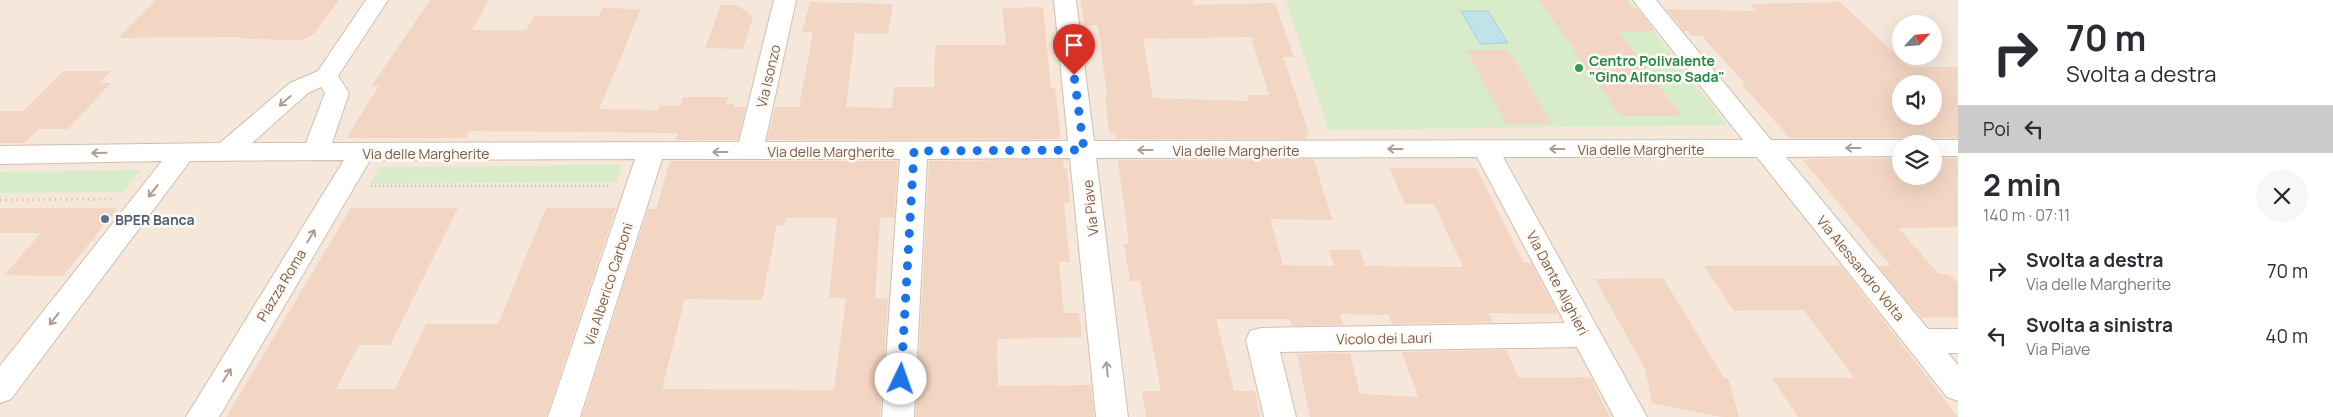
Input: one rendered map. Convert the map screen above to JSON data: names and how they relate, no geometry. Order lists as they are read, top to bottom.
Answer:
{
  "streets": {
    "street": [
      "Via Isonzo",
      "Via delle Margherite",
      "Via Piave",
      "Via Alessandro Volta",
      "Via Dante Alighieri",
      "Via Alberico Carboni",
      "Piazza Roma",
      "Vicolo dei Lauri"
    ]
  },
  "crossings": [
    ["Via Isonzo", "Via delle Margherite"],
    ["Via delle Margherite", "Via Piave"],
    ["Via delle Margherite", "Via Alessandro Volta"],
    ["Via delle Margherite", "Via Dante Alighieri"],
    ["Via delle Margherite", "Via Alberico Carboni"],
    ["Via delle Margherite", "Piazza Roma"],
    ["Via Dante Alighieri", "Vicolo dei Lauri"]
  ],
  "one_way": ["Via delle Margherite"],
  "places": ["Centro Polivalente \"Gino Alfonso Sada\"", "BPER Banca"],
  "north": "top right",
  "page": {
    "turn": ["70 m", "Svolta a destra"],
    "then": "Poi",
    "heading": ["2 min", "140 m · 07:11"],
    "list": [
      {
        "name": "Svolta a destra",
        "note": "Via delle Margherite",
        "value": "70 m"
      },
      {
        "name": "Svolta a sinistra",
        "note": "Via Piave",
        "value": "40 m"
      }
    ]
  }
}
